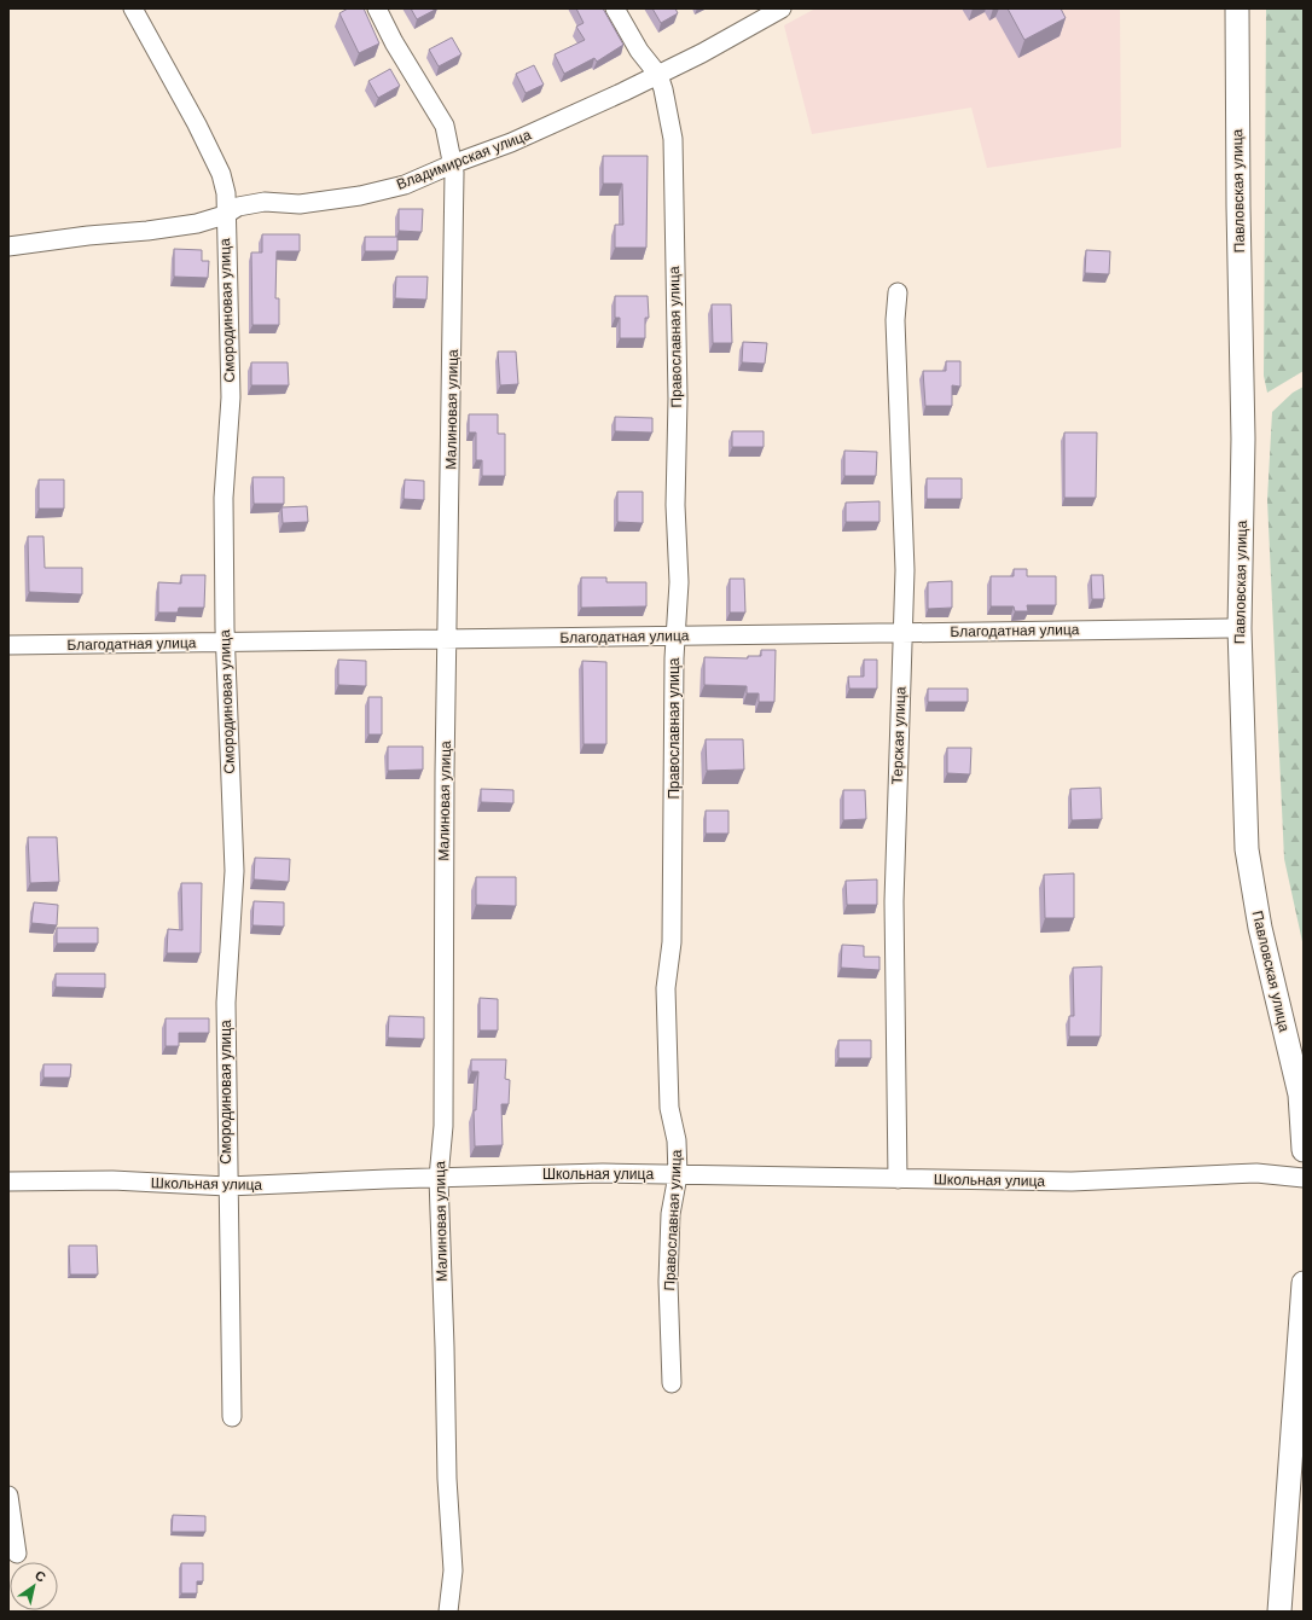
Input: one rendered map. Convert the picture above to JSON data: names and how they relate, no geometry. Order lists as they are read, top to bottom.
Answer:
{
  "streets": {
    "street": [
      "Владимирская улица",
      "Павловская улица",
      "Смородиновая улица",
      "Православная улица",
      "Малиновая улица",
      "Благодатная улица",
      "Терская улица",
      "Школьная улица"
    ]
  },
  "crossings": [
    ["Владимирская улица", "Смородиновая улица"],
    ["Владимирская улица", "Православная улица"],
    ["Владимирская улица", "Малиновая улица"],
    ["Павловская улица", "Благодатная улица"],
    ["Смородиновая улица", "Благодатная улица"],
    ["Смородиновая улица", "Школьная улица"],
    ["Православная улица", "Благодатная улица"],
    ["Православная улица", "Школьная улица"],
    ["Малиновая улица", "Благодатная улица"],
    ["Малиновая улица", "Школьная улица"],
    ["Благодатная улица", "Терская улица"],
    ["Терская улица", "Школьная улица"]
  ],
  "north": "top right"
}
